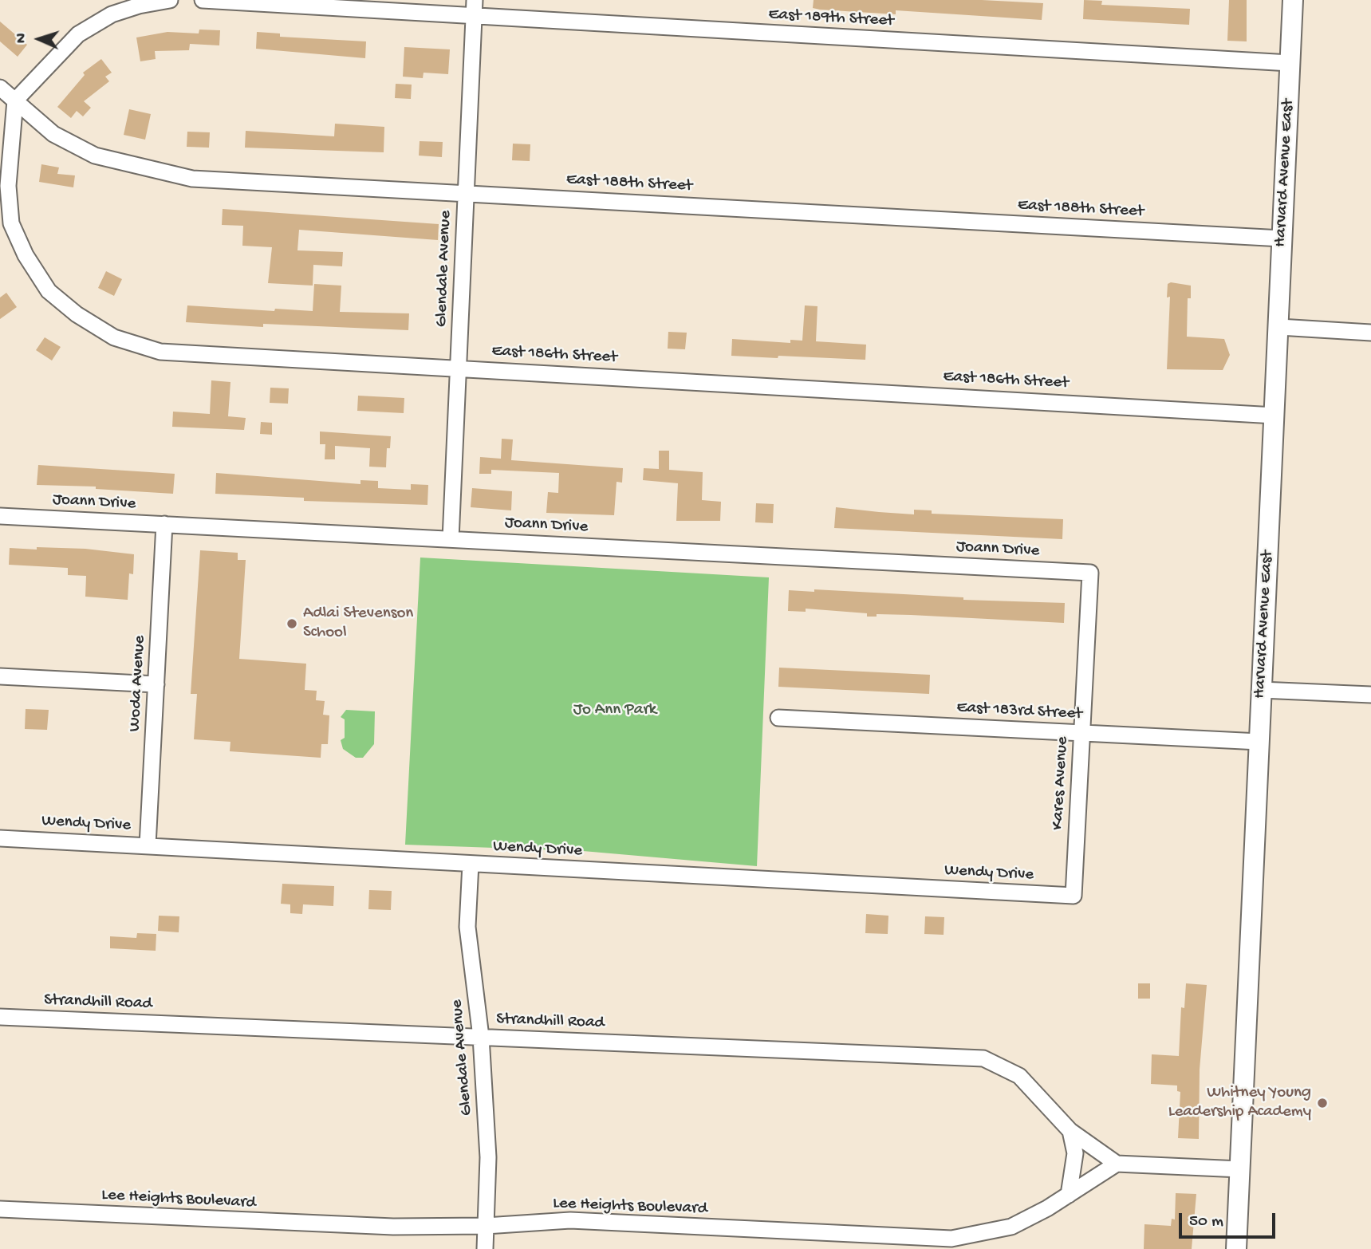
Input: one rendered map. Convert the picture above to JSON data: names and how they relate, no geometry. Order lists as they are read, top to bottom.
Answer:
{
  "streets": {
    "main road": ["Harvard Avenue East"],
    "street": [
      "East 189th Street",
      "East 188th Street",
      "Glendale Avenue",
      "East 186th Street",
      "Joann Drive",
      "Woda Avenue",
      "East 183rd Street",
      "Kares Avenue",
      "Wendy Drive",
      "Strandhill Road",
      "Lee Heights Boulevard"
    ]
  },
  "crossings": [
    ["East 189th Street", "Harvard Avenue East"],
    ["East 189th Street", "Glendale Avenue"],
    ["Harvard Avenue East", "East 188th Street"],
    ["Harvard Avenue East", "East 186th Street"],
    ["Harvard Avenue East", "East 183rd Street"],
    ["East 188th Street", "Glendale Avenue"],
    ["East 188th Street", "East 186th Street"],
    ["Glendale Avenue", "East 186th Street"],
    ["Glendale Avenue", "Joann Drive"],
    ["Glendale Avenue", "Wendy Drive"],
    ["Glendale Avenue", "Strandhill Road"],
    ["Glendale Avenue", "Lee Heights Boulevard"],
    ["Joann Drive", "Woda Avenue"],
    ["Joann Drive", "Kares Avenue"],
    ["Woda Avenue", "Wendy Drive"],
    ["East 183rd Street", "Kares Avenue"],
    ["Kares Avenue", "Wendy Drive"],
    ["Strandhill Road", "Lee Heights Boulevard"]
  ],
  "parks": ["Jo Ann Park"],
  "places": ["Adlai Stevenson School", "Whitney Young Leadership Academy"],
  "scale_bar": "50 m",
  "north": "left"
}
